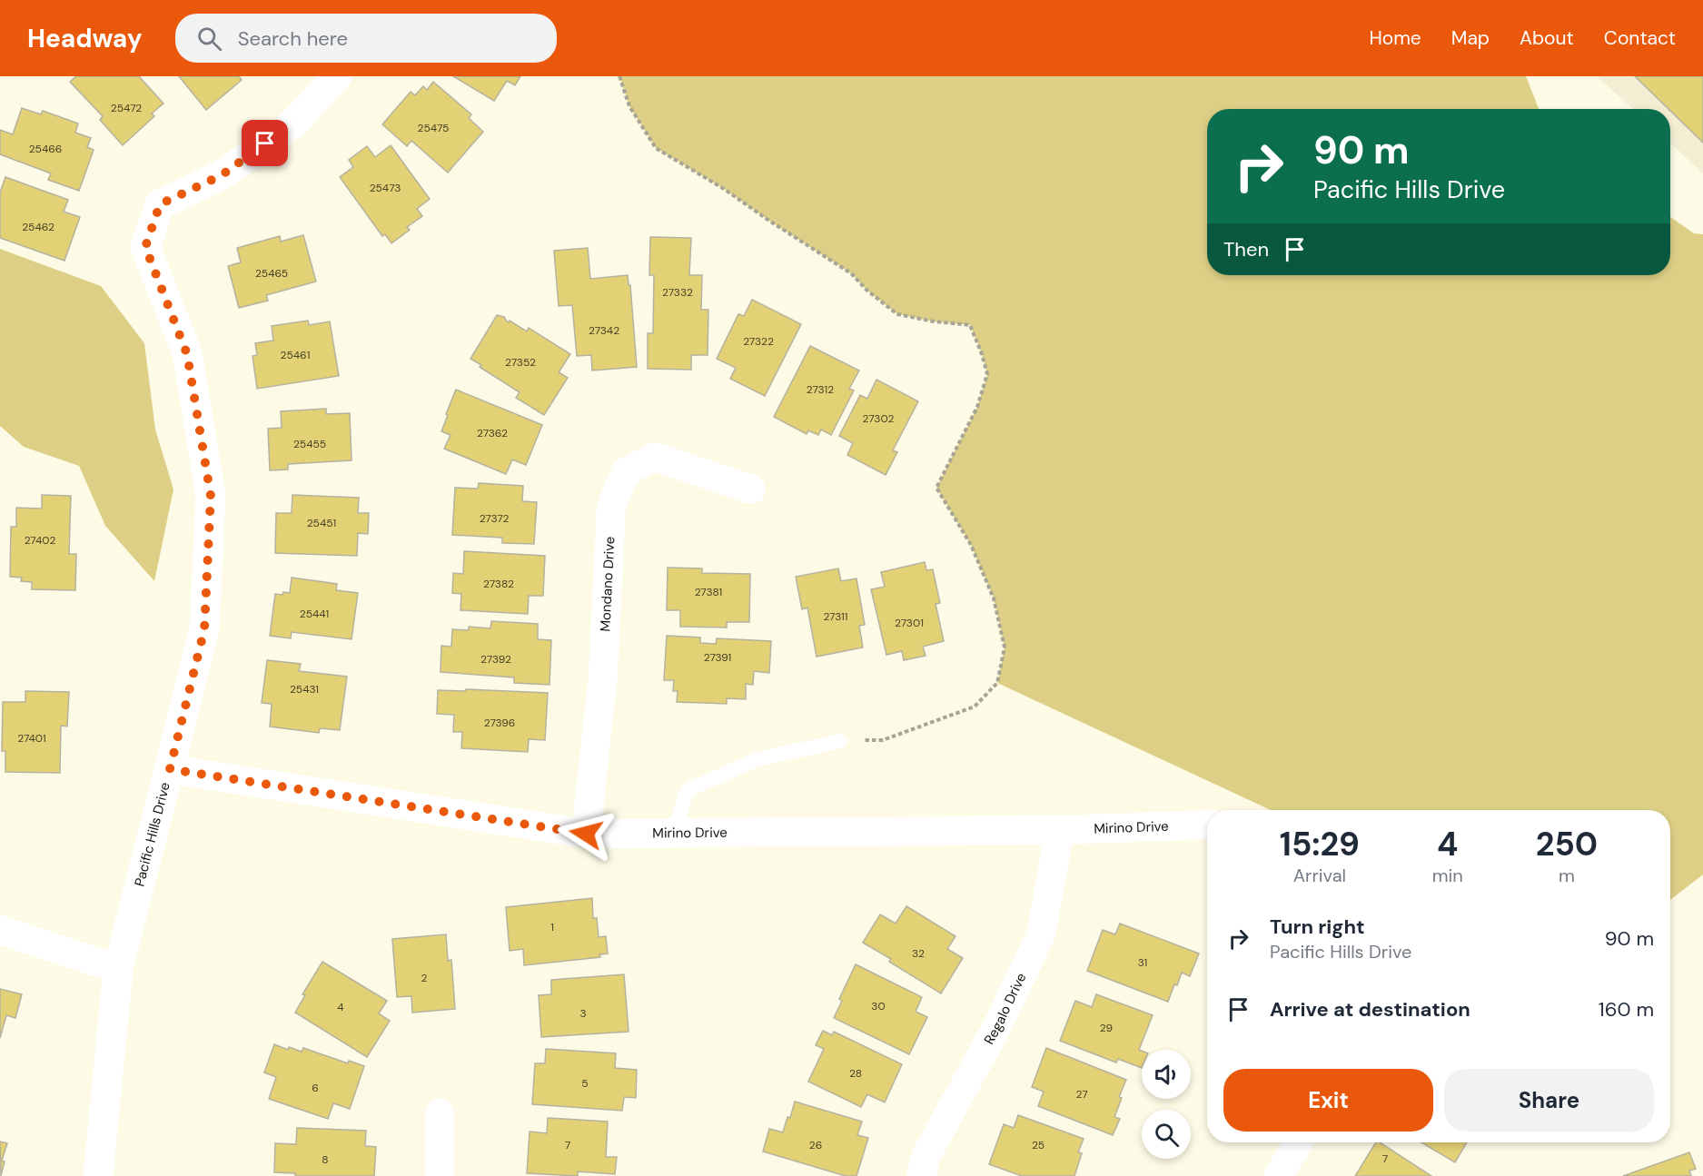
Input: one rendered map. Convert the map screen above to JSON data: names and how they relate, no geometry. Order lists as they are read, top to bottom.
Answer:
{
  "streets": {
    "street": [
      "Mondano Drive",
      "Mirino Drive",
      "Pacific Hills Drive",
      "Regalo Drive"
    ]
  },
  "crossings": [
    ["Mondano Drive", "Mirino Drive"],
    ["Mirino Drive", "Pacific Hills Drive"],
    ["Mirino Drive", "Regalo Drive"]
  ],
  "house_numbers": [
    "25472",
    "25475",
    "25466",
    "25473",
    "25462",
    "25465",
    "27332",
    "27342",
    "27322",
    "25461",
    "27352",
    "27312",
    "27302",
    "27362",
    "25455",
    "27372",
    "25451",
    "27402",
    "27382",
    "27381",
    "25441",
    "27311",
    "27301",
    "27391",
    "27392",
    "25431",
    "27396",
    "27401",
    "1",
    "32",
    "31",
    "2",
    "30",
    "4",
    "3",
    "29",
    "28",
    "5",
    "6",
    "27",
    "7",
    "26",
    "25",
    "7",
    "8"
  ],
  "page": {
    "header": "Headway",
    "search": "Search here",
    "nav": [
      "Home",
      "Map",
      "About",
      "Contact"
    ],
    "turn": ["90 m", "Pacific Hills Drive"],
    "then": "Then",
    "eta": [
      "15:29",
      "Arrival",
      "4",
      "min",
      "250",
      "m"
    ],
    "list": [
      {
        "name": "Turn right",
        "note": "Pacific Hills Drive",
        "value": "90 m"
      },
      {
        "name": "Arrive at destination",
        "value": "160 m"
      }
    ],
    "buttons": ["Exit", "Share"]
  }
}
